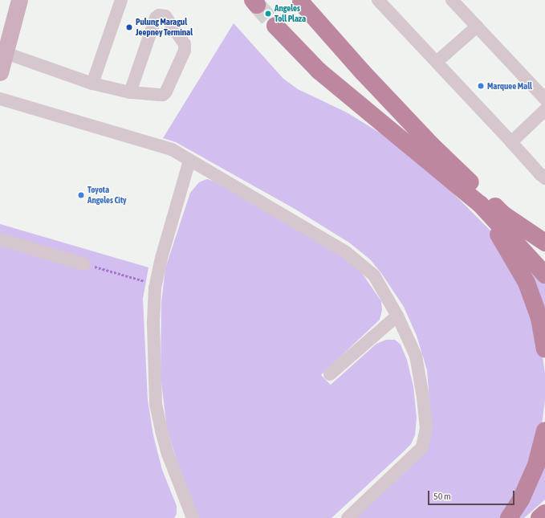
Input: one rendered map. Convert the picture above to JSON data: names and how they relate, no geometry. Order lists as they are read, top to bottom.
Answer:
{
  "places": [
    "Angeles Toll Plaza",
    "Pulung Maragul Jeepney Terminal",
    "Marquee Mall",
    "Toyota Angeles City"
  ],
  "scale_bar": "50 m"
}
